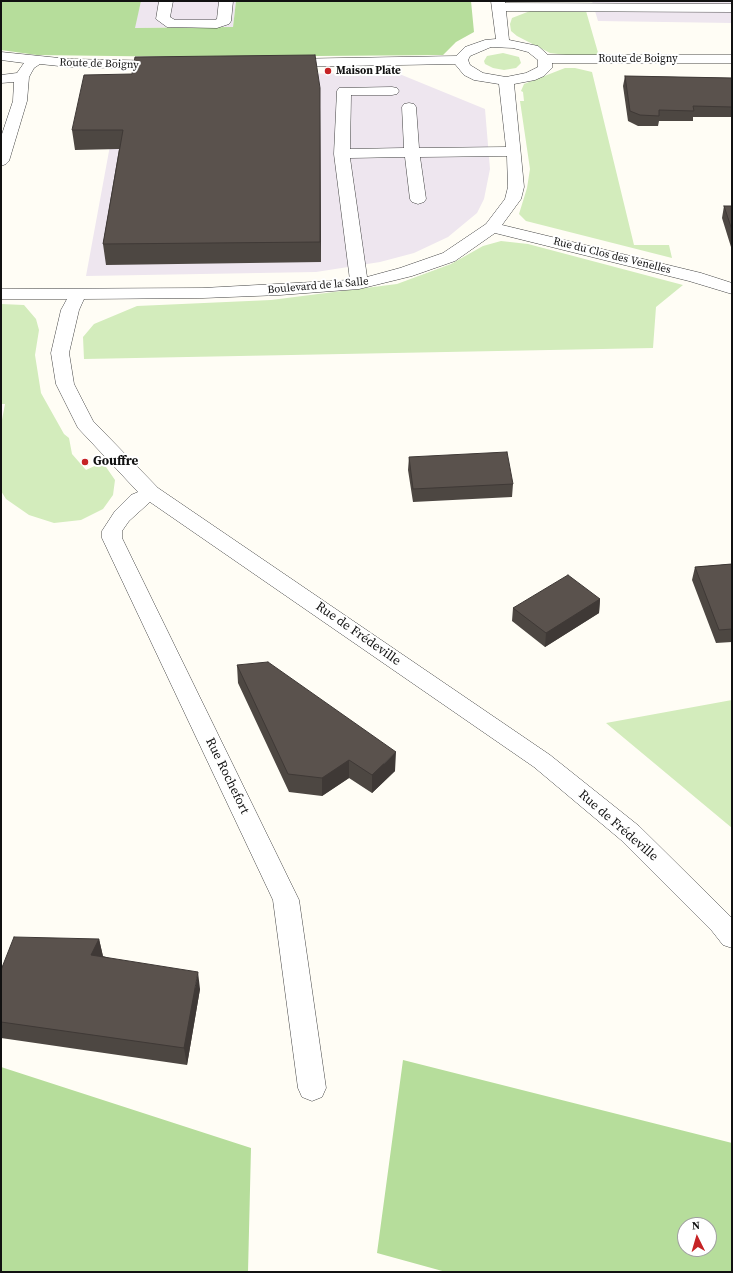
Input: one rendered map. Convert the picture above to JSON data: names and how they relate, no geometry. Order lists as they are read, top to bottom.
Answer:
{
  "streets": {
    "street": [
      "Route de Boigny",
      "Rue du Clos des Venelles",
      "Boulevard de la Salle",
      "Rue de Frédeville",
      "Rue Rochefort"
    ]
  },
  "crossings": [
    ["Rue du Clos des Venelles", "Boulevard de la Salle"],
    ["Boulevard de la Salle", "Rue de Frédeville"],
    ["Rue de Frédeville", "Rue Rochefort"]
  ],
  "places": ["Maison Plate", "Gouffre"],
  "north": "top"
}
